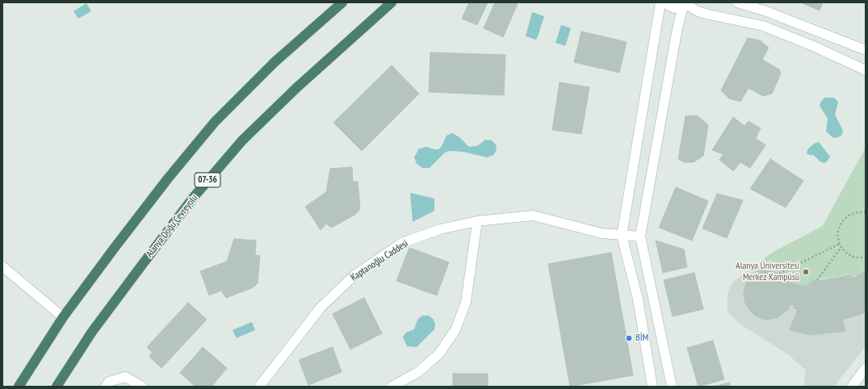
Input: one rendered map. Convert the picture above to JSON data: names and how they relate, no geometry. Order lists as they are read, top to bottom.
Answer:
{
  "streets": {
    "highway": ["07-36", "Alanya Doğu Çevreyolu"],
    "street": ["Kaptanoğlu Caddesi"]
  },
  "places": ["Alanya Üniversitesi Merkez Kampüsü", "BİM"]
}
